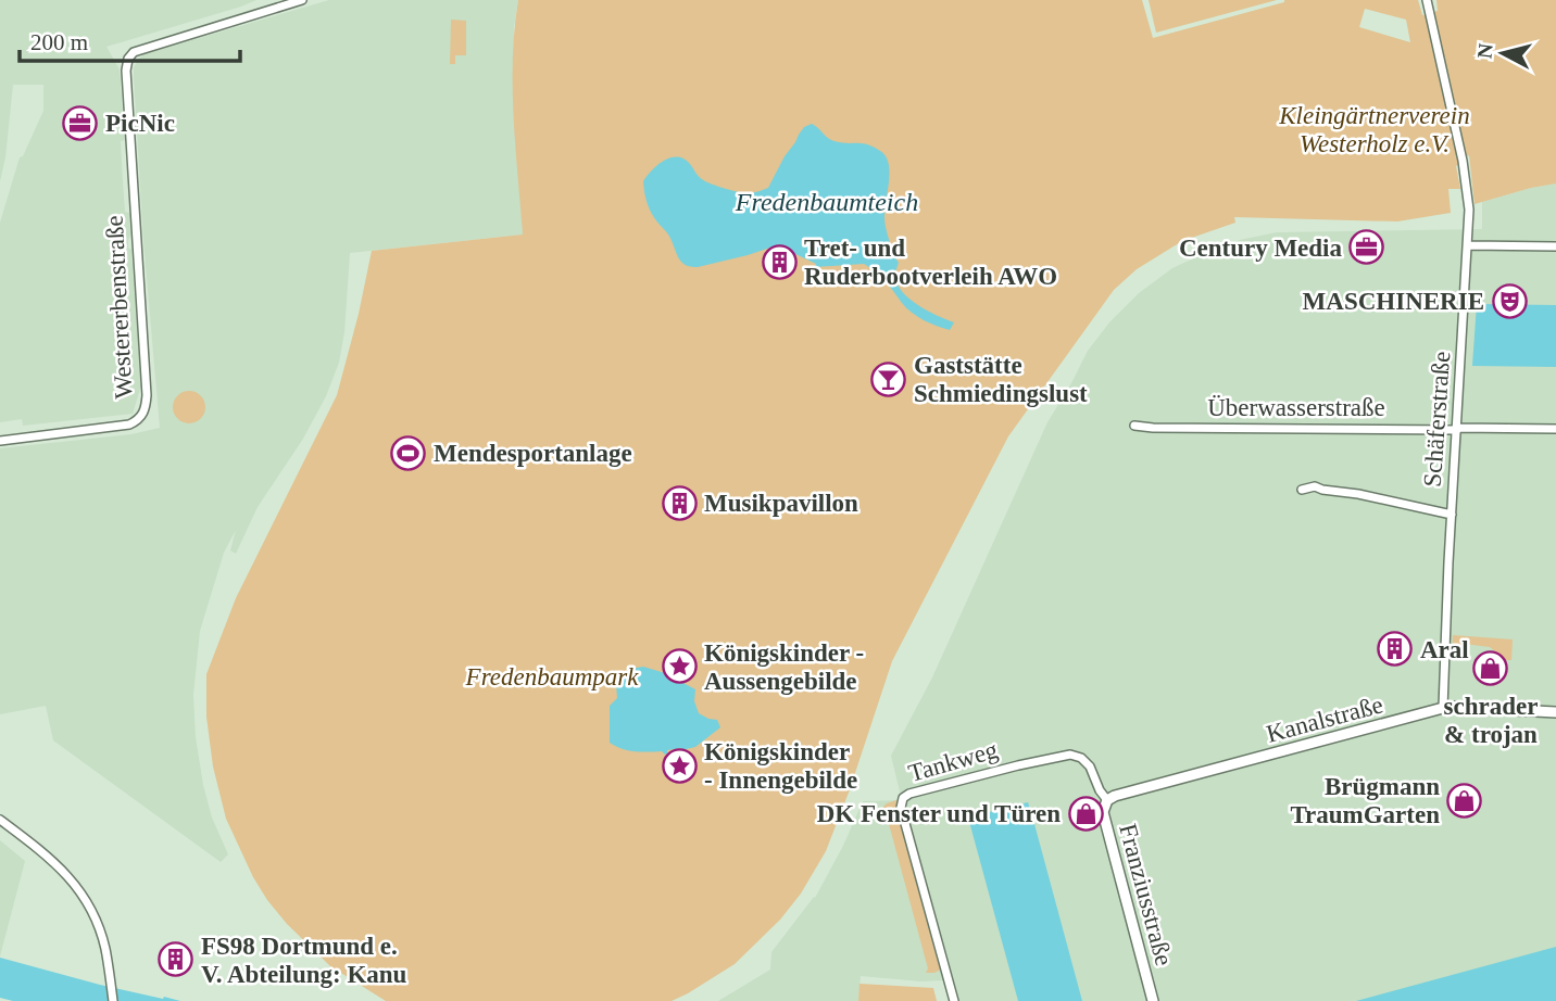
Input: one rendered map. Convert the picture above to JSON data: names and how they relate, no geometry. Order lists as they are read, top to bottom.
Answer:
{
  "streets": {
    "main road": ["Kanalstraße", "Franziusstraße"],
    "street": [
      "Westererbenstraße",
      "Überwasserstraße",
      "Schäferstraße",
      "Tankweg"
    ]
  },
  "crossings": [
    ["Überwasserstraße", "Schäferstraße"],
    ["Schäferstraße", "Kanalstraße"],
    ["Kanalstraße", "Tankweg"],
    ["Kanalstraße", "Franziusstraße"],
    ["Tankweg", "Franziusstraße"]
  ],
  "water": ["Fredenbaumteich"],
  "parks": ["Kleingärtnerverein Westerholz e.V.", "Fredenbaumpark"],
  "places": {
    "office": ["PicNic", "Century Media"],
    "building": [
      "Tret- und Ruderbootverleih AWO",
      "Musikpavillon",
      "Aral",
      "FS98 Dortmund e. V. Abteilung: Kanu"
    ],
    "theatre": ["MASCHINERIE"],
    "bar": ["Gaststätte Schmiedingslust"],
    "sports": ["Mendesportanlage"],
    "place": ["Königskinder - Aussengebilde", "Königskinder - Innengebilde"],
    "shop": ["schrader & trojan", "Brügmann TraumGarten", "DK Fenster und Türen"]
  },
  "scale_bar": "200 m",
  "north": "left"
}
